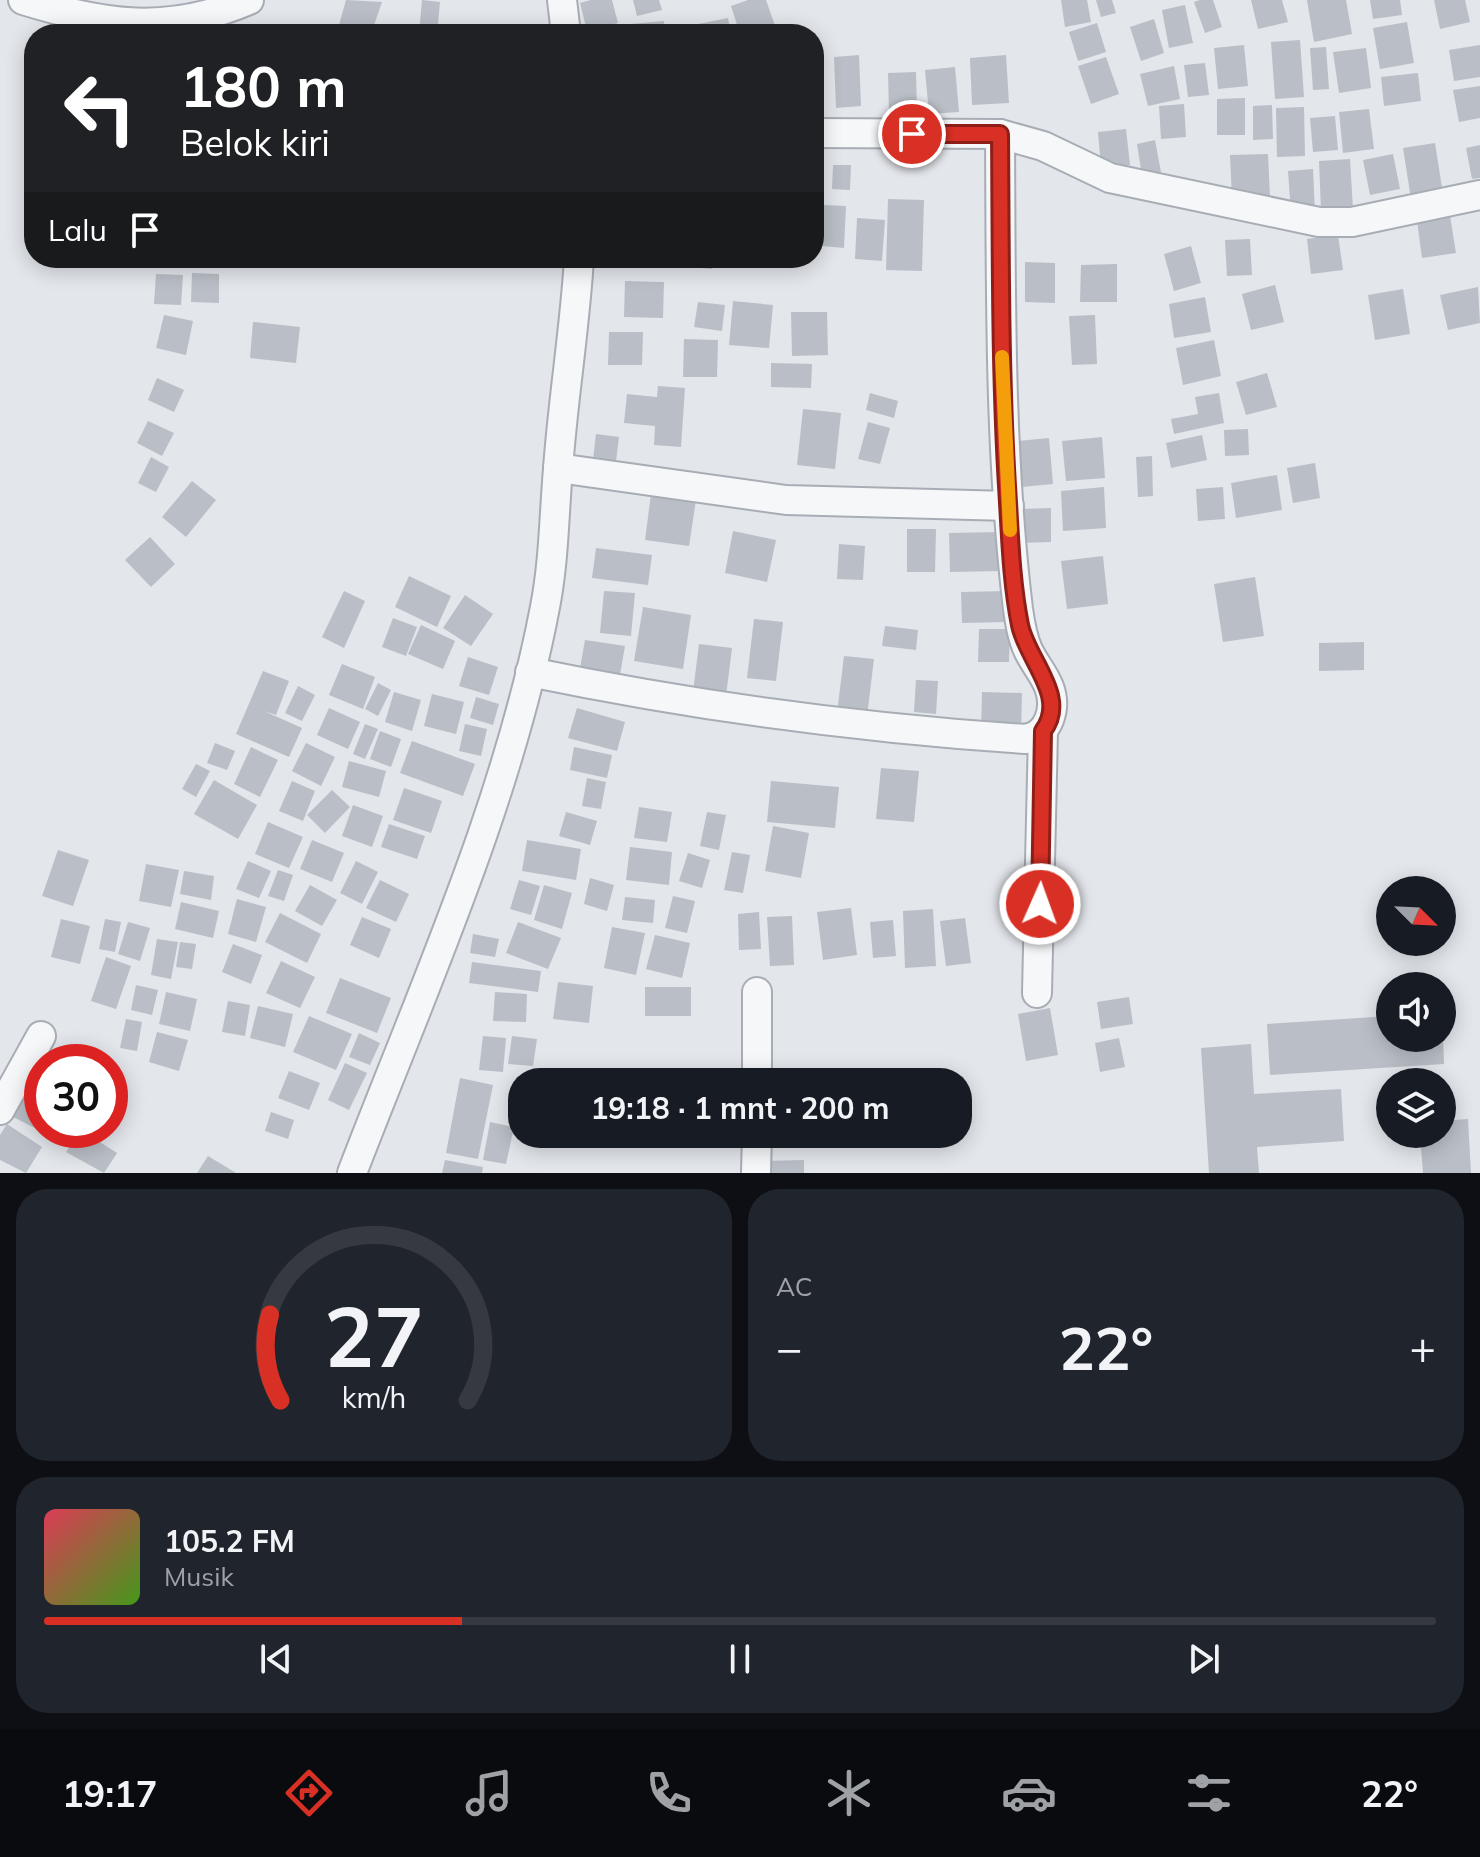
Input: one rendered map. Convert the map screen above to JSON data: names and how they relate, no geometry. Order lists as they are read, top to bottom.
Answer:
{
  "north": "bottom right",
  "page": {
    "turn": ["180 m", "Belok kiri"],
    "then": "Lalu",
    "limit": "30",
    "trip": "19:18 · 1 mnt · 200 m",
    "tile": "AC",
    "heat": ["−", "22°", "+"],
    "song": ["105.2 FM", "Musik"],
    "tabs": ["19:17", "22°"],
    "gauge": ["27", "km/h"]
  }
}
